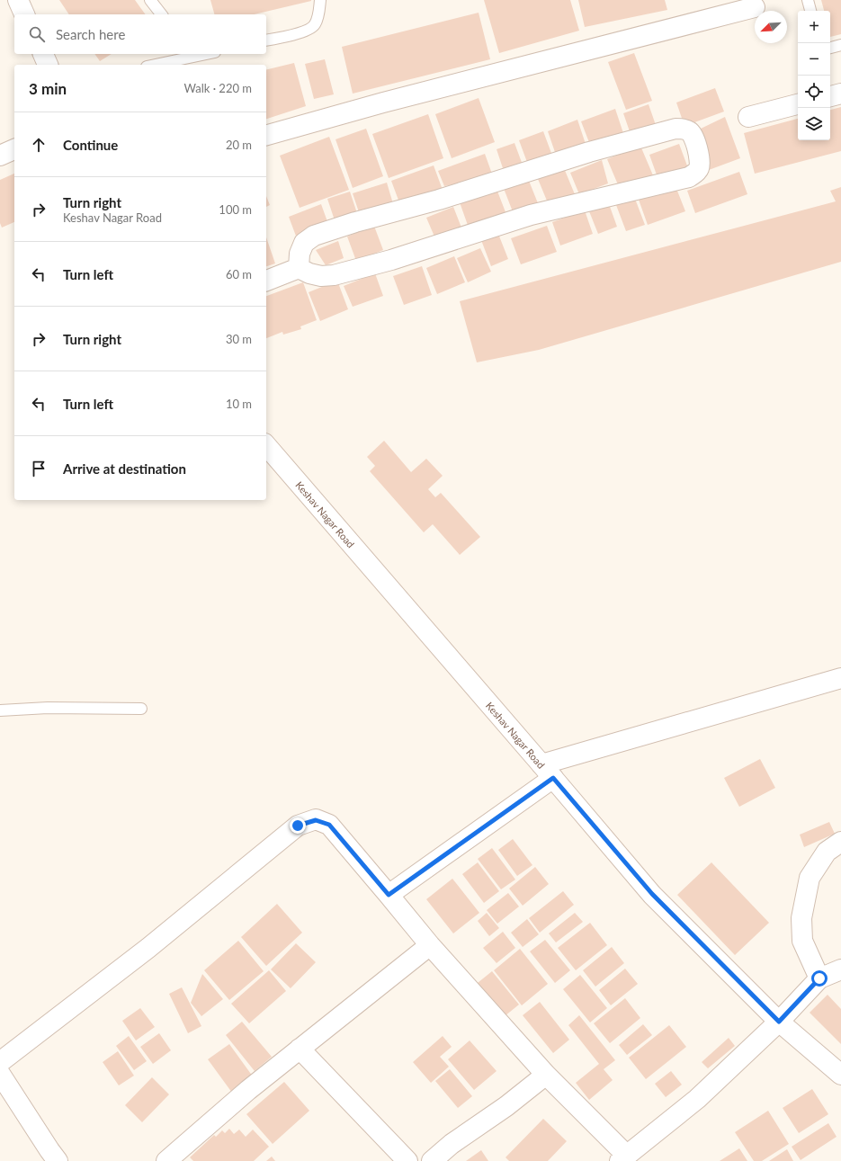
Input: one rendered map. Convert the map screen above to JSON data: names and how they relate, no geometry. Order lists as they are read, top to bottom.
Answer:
{
  "streets": {
    "street": ["Keshav Nagar Road"]
  },
  "north": "bottom left",
  "page": {
    "map_buttons": ["+", "−"],
    "search": "Search here",
    "heading": ["3 min", "Walk · 220 m"],
    "list": [
      ["Continue", "20 m"],
      ["Turn right", "Keshav Nagar Road", "100 m"],
      ["Turn left", "60 m"],
      ["Turn right", "30 m"],
      ["Turn left", "10 m"],
      "Arrive at destination"
    ]
  }
}
